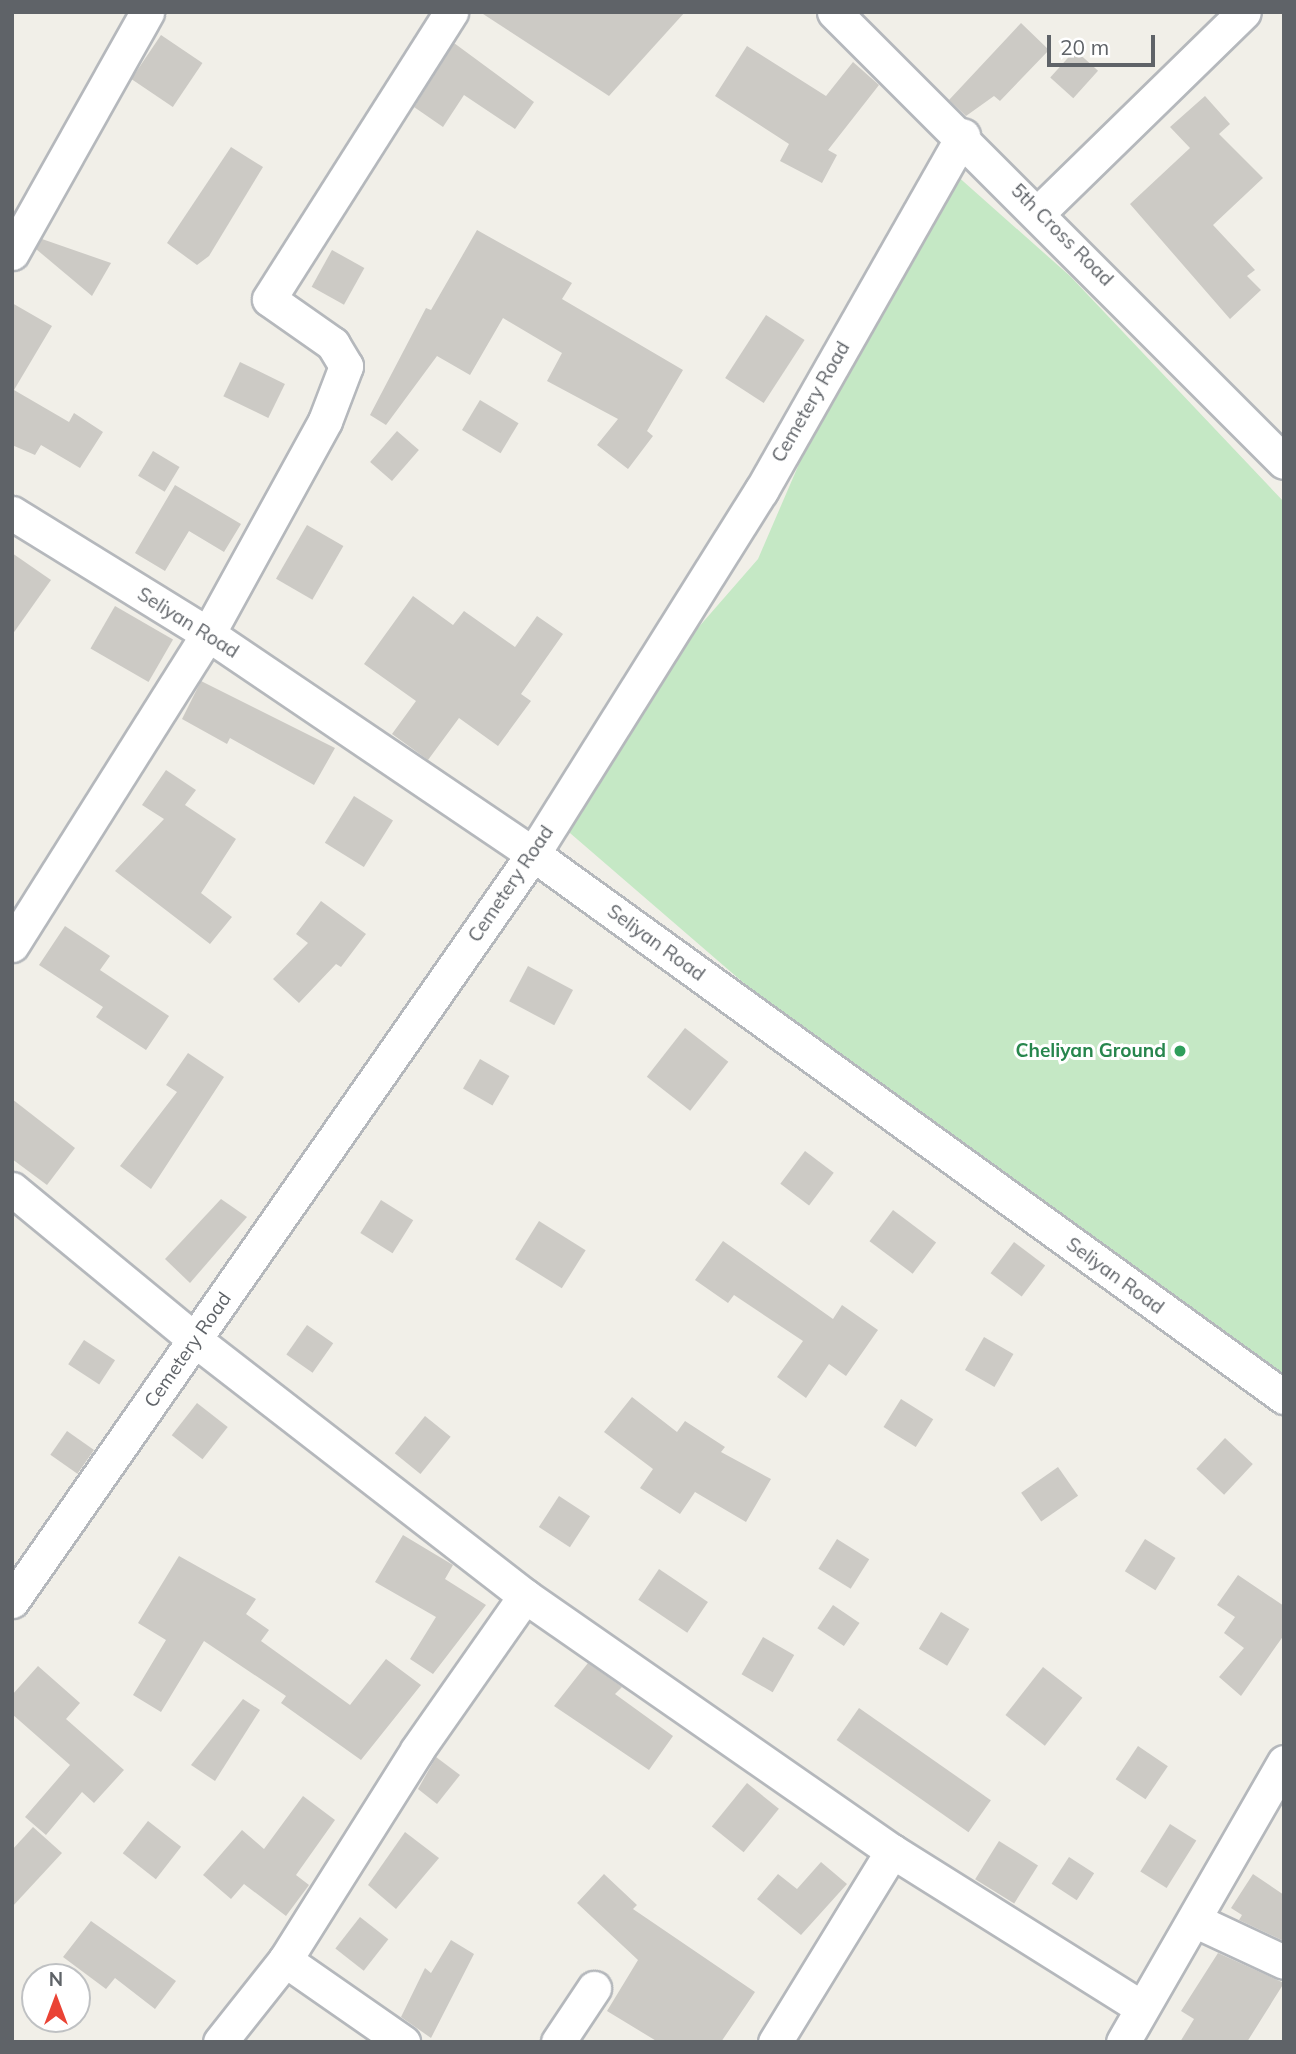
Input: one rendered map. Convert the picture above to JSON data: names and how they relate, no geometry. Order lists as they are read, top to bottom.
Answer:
{
  "streets": {
    "street": ["5th Cross Road", "Cemetery Road", "Seliyan Road"]
  },
  "crossings": [
    ["5th Cross Road", "Cemetery Road"],
    ["Cemetery Road", "Seliyan Road"]
  ],
  "places": ["Cheliyan Ground"],
  "scale_bar": "20 m",
  "north": "top"
}
